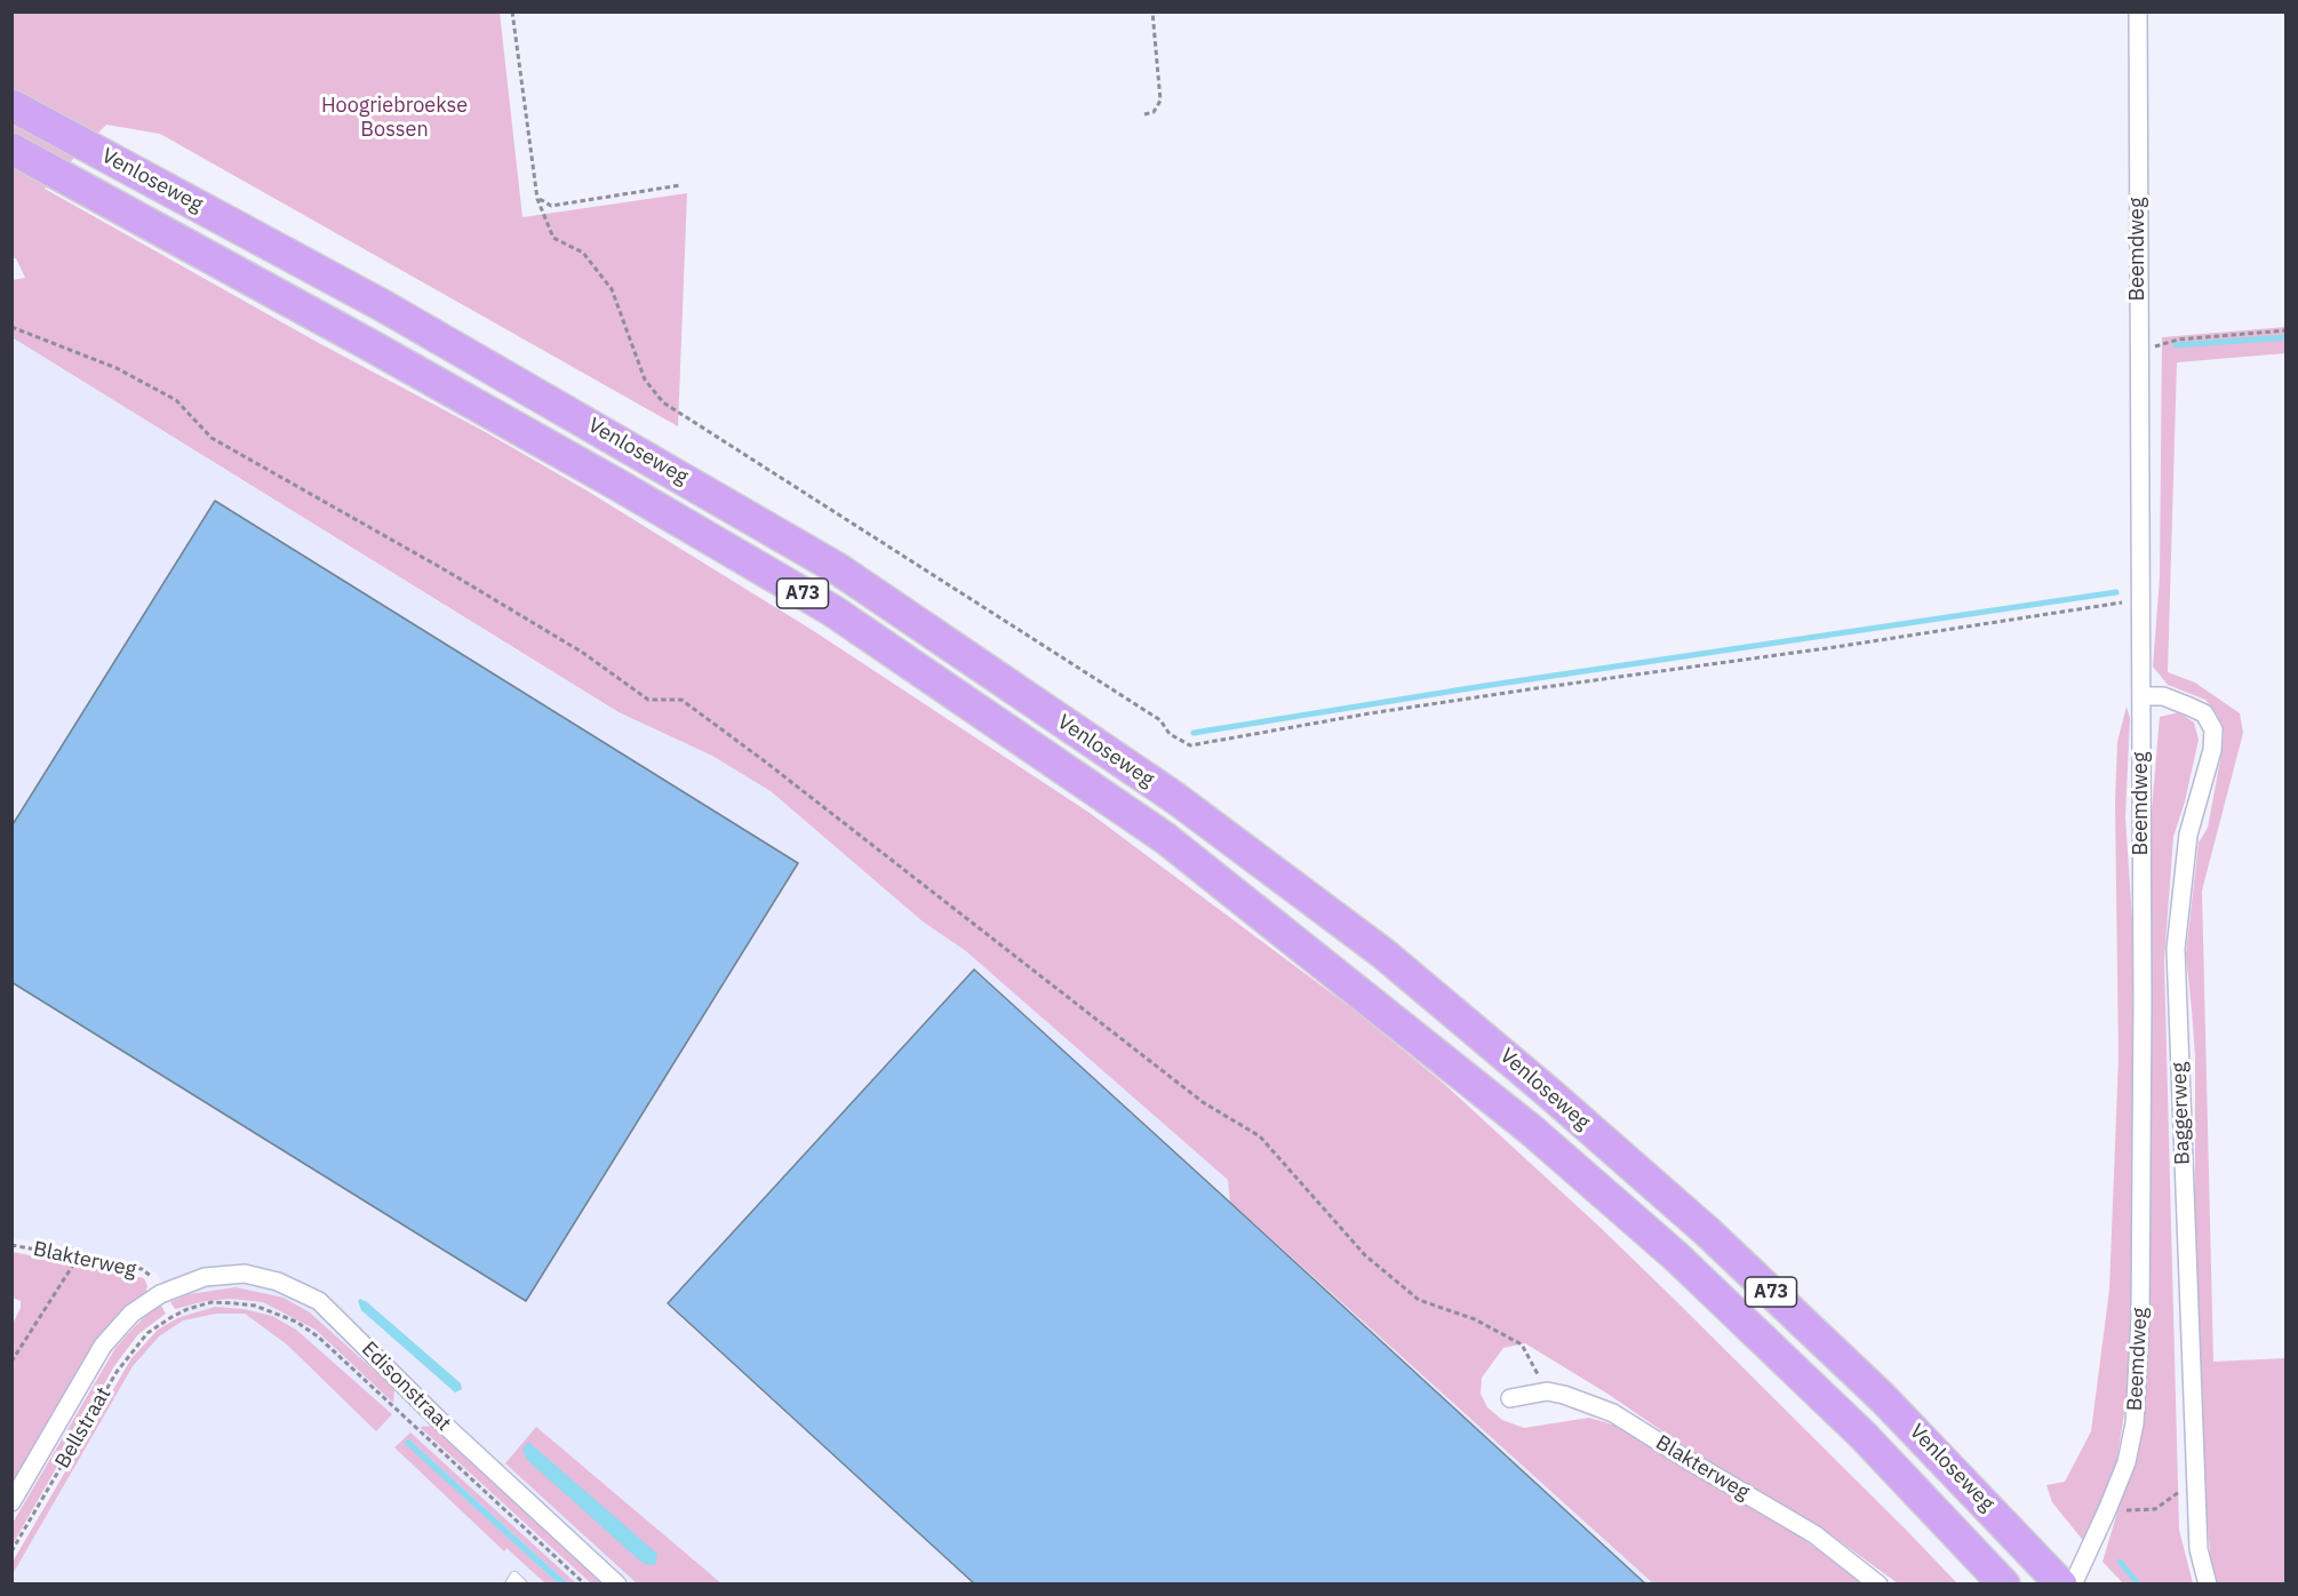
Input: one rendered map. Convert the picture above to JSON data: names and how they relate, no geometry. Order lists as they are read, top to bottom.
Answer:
{
  "streets": {
    "highway": ["Venloseweg", "A73"],
    "street": [
      "Beemdweg",
      "Baggerweg",
      "Blakterweg",
      "Edisonstraat",
      "Bellstraat"
    ]
  },
  "crossings": [
    ["Beemdweg", "Baggerweg"],
    ["Blakterweg", "Edisonstraat"],
    ["Blakterweg", "Bellstraat"],
    ["Edisonstraat", "Bellstraat"]
  ],
  "parks": ["Hoogriebroekse Bossen"]
}
